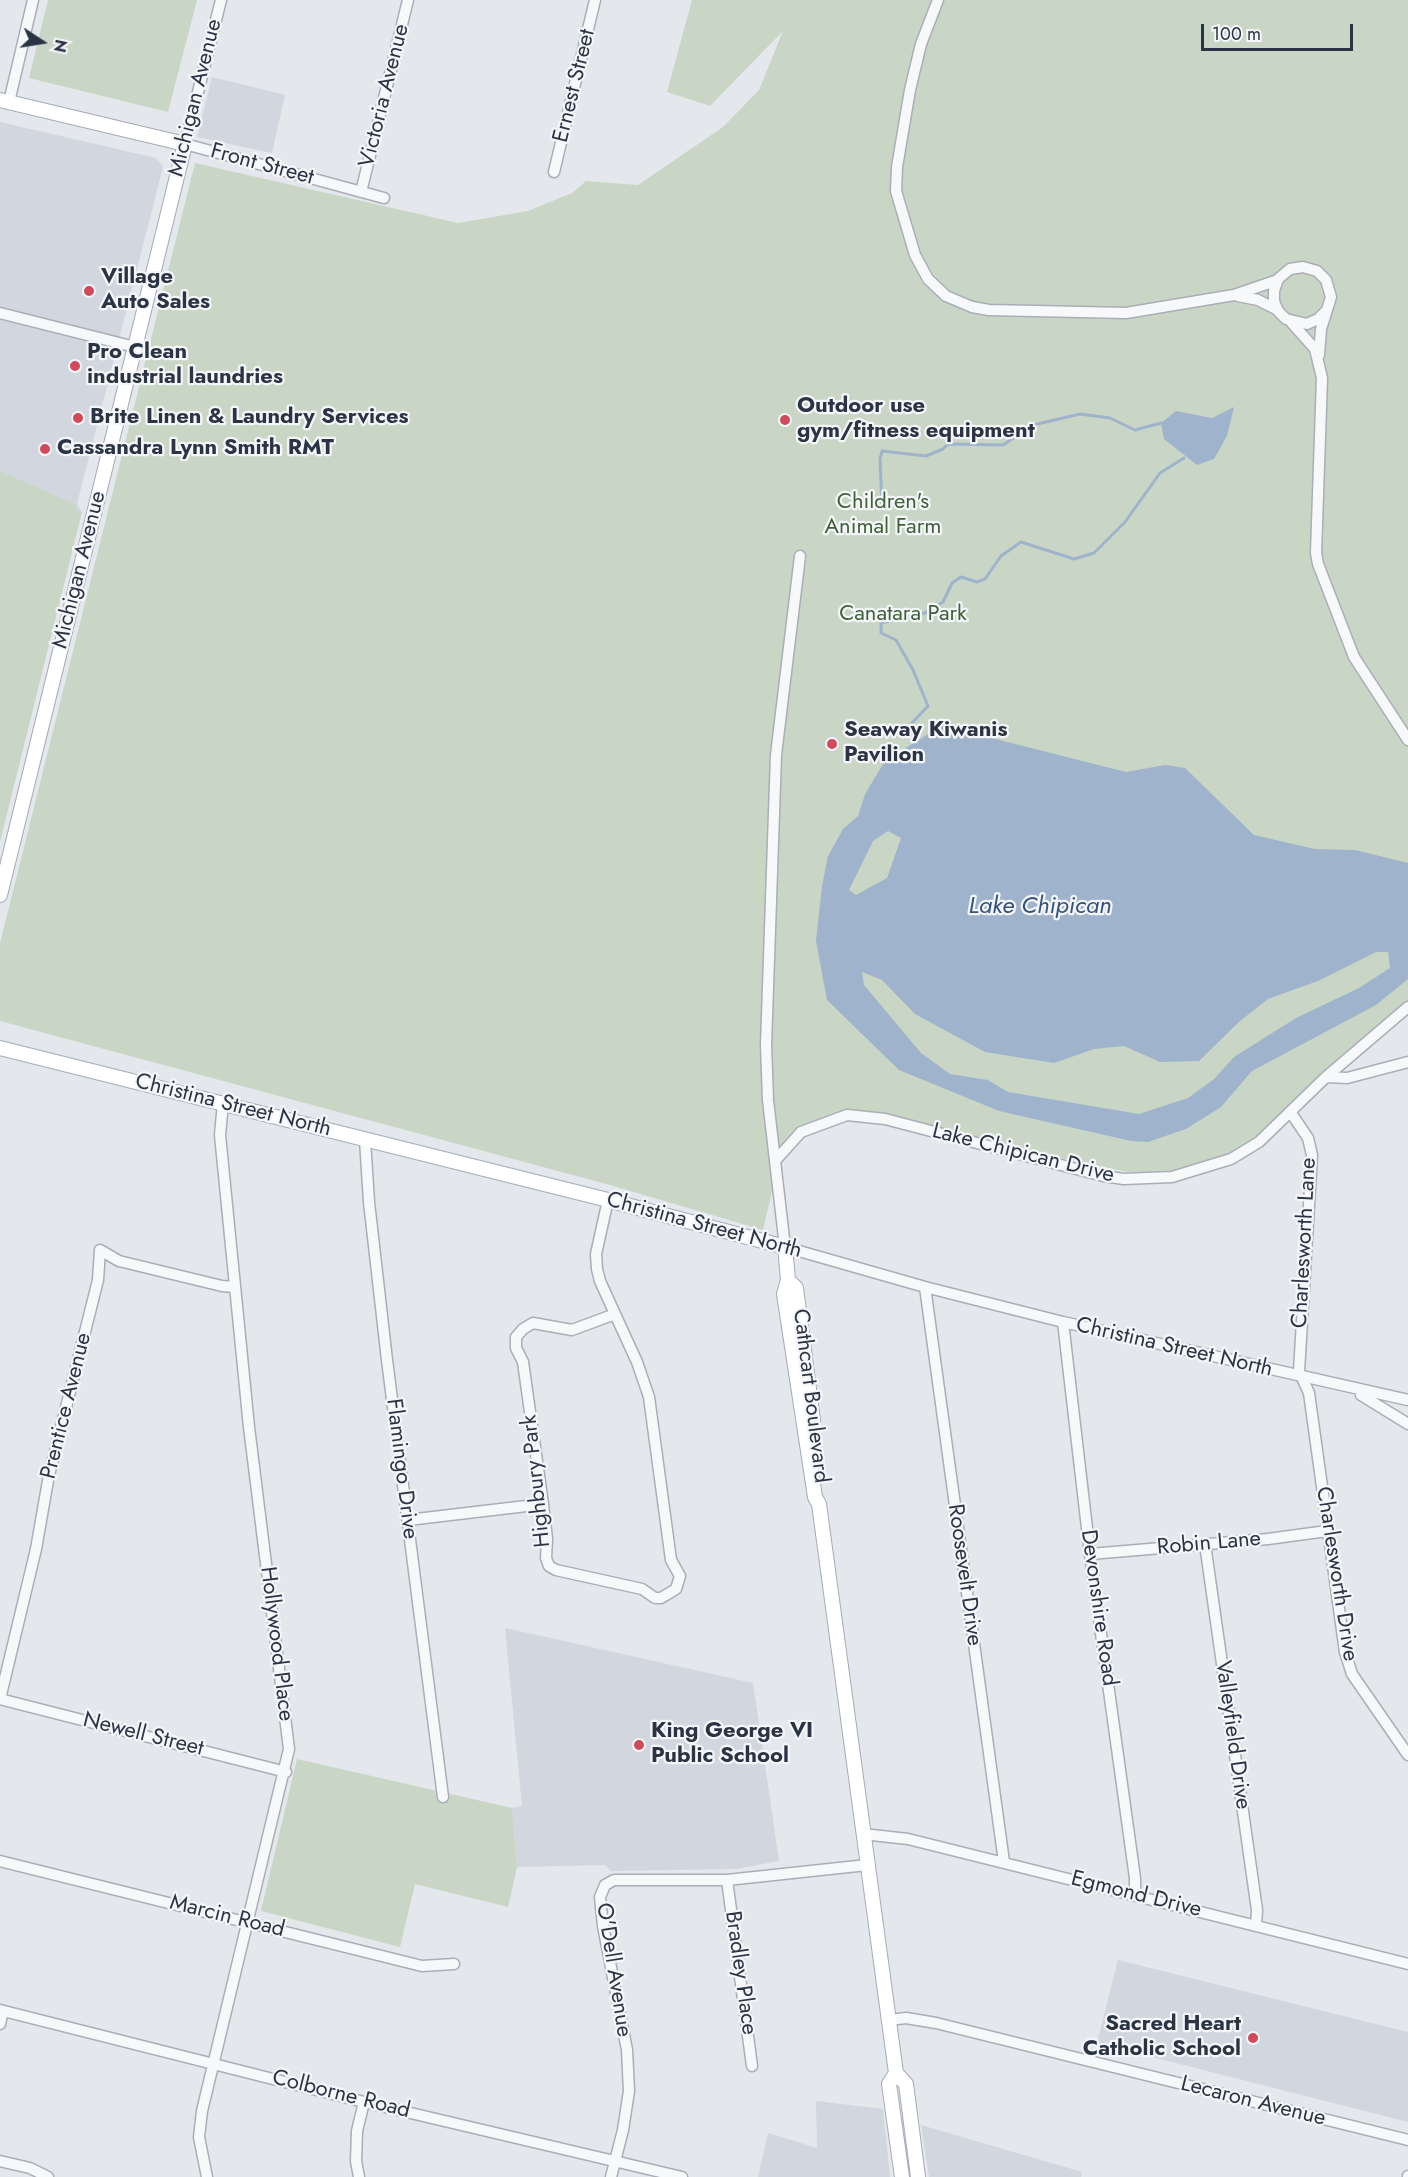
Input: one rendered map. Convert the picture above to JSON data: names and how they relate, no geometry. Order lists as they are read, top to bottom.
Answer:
{
  "streets": {
    "main road": [
      "Michigan Avenue",
      "Front Street",
      "Christina Street North",
      "Cathcart Boulevard"
    ],
    "street": [
      "Ernest Street",
      "Victoria Avenue",
      "Lake Chipican Drive",
      "Charlesworth Lane",
      "Prentice Avenue",
      "Flamingo Drive",
      "Highbury Park",
      "Robin Lane",
      "Charlesworth Drive",
      "Roosevelt Drive",
      "Devonshire Road",
      "Hollywood Place",
      "Newell Street",
      "Valleyfield Drive",
      "Egmond Drive",
      "Marcin Road",
      "O'Dell Avenue",
      "Bradley Place",
      "Colborne Road",
      "Lecaron Avenue"
    ]
  },
  "crossings": [
    ["Victoria Avenue", "Front Street"],
    ["Michigan Avenue", "Front Street"],
    ["Christina Street North", "Charlesworth Lane"],
    ["Christina Street North", "Cathcart Boulevard"],
    ["Christina Street North", "Flamingo Drive"],
    ["Christina Street North", "Highbury Park"],
    ["Christina Street North", "Charlesworth Drive"],
    ["Christina Street North", "Roosevelt Drive"],
    ["Christina Street North", "Devonshire Road"],
    ["Christina Street North", "Hollywood Place"],
    ["Lake Chipican Drive", "Charlesworth Lane"],
    ["Charlesworth Lane", "Charlesworth Drive"],
    ["Cathcart Boulevard", "Egmond Drive"],
    ["Cathcart Boulevard", "Lecaron Avenue"],
    ["Prentice Avenue", "Hollywood Place"],
    ["Prentice Avenue", "Newell Street"],
    ["Robin Lane", "Charlesworth Drive"],
    ["Robin Lane", "Devonshire Road"],
    ["Robin Lane", "Valleyfield Drive"],
    ["Roosevelt Drive", "Egmond Drive"],
    ["Devonshire Road", "Egmond Drive"],
    ["Hollywood Place", "Newell Street"],
    ["Hollywood Place", "Marcin Road"],
    ["Hollywood Place", "Colborne Road"],
    ["Valleyfield Drive", "Egmond Drive"],
    ["O'Dell Avenue", "Bradley Place"],
    ["O'Dell Avenue", "Colborne Road"]
  ],
  "water": ["Lake Chipican"],
  "parks": ["Children's Animal Farm", "Canatara Park"],
  "places": [
    "Village Auto Sales",
    "Pro Clean industrial laundries",
    "Brite Linen & Laundry Services",
    "Outdoor use gym/fitness equipment",
    "Cassandra Lynn Smith RMT",
    "Seaway Kiwanis Pavilion",
    "King George VI Public School",
    "Sacred Heart Catholic School"
  ],
  "scale_bar": "100 m",
  "north": "right"
}
